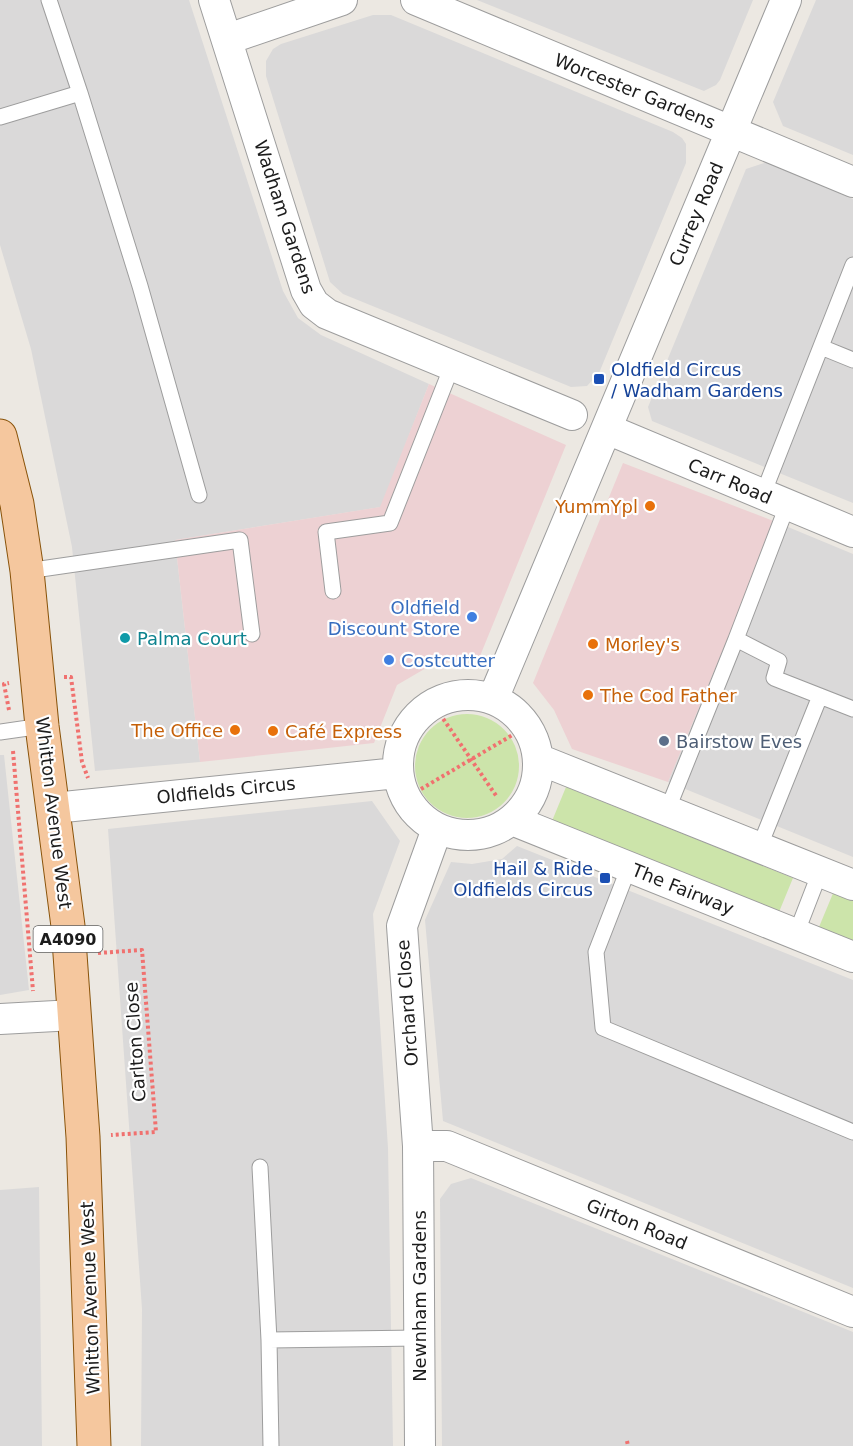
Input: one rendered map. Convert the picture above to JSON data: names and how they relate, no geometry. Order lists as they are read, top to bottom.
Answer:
{
  "streets": {
    "main road": ["Whitton Avenue West", "A4090"],
    "street": [
      "Worcester Gardens",
      "Currey Road",
      "Wadham Gardens",
      "Carr Road",
      "Oldfields Circus",
      "The Fairway",
      "Orchard Close",
      "Girton Road",
      "Newnham Gardens"
    ],
    "path": ["Carlton Close"]
  },
  "crossings": [
    ["Worcester Gardens", "Currey Road"],
    ["Currey Road", "Carr Road"],
    ["Oldfields Circus", "Whitton Avenue West"],
    ["Whitton Avenue West", "Carlton Close"],
    ["Orchard Close", "Girton Road"],
    ["Orchard Close", "Newnham Gardens"],
    ["Girton Road", "Newnham Gardens"]
  ],
  "places": {
    "transit": ["Oldfield Circus / Wadham Gardens", "Hail & Ride Oldfields Circus"],
    "other": [
      "YummYpl",
      "Oldfield Discount Store",
      "Palma Court",
      "Morley's",
      "Costcutter",
      "The Cod Father",
      "The Office",
      "Café Express",
      "Bairstow Eves"
    ]
  }
}
